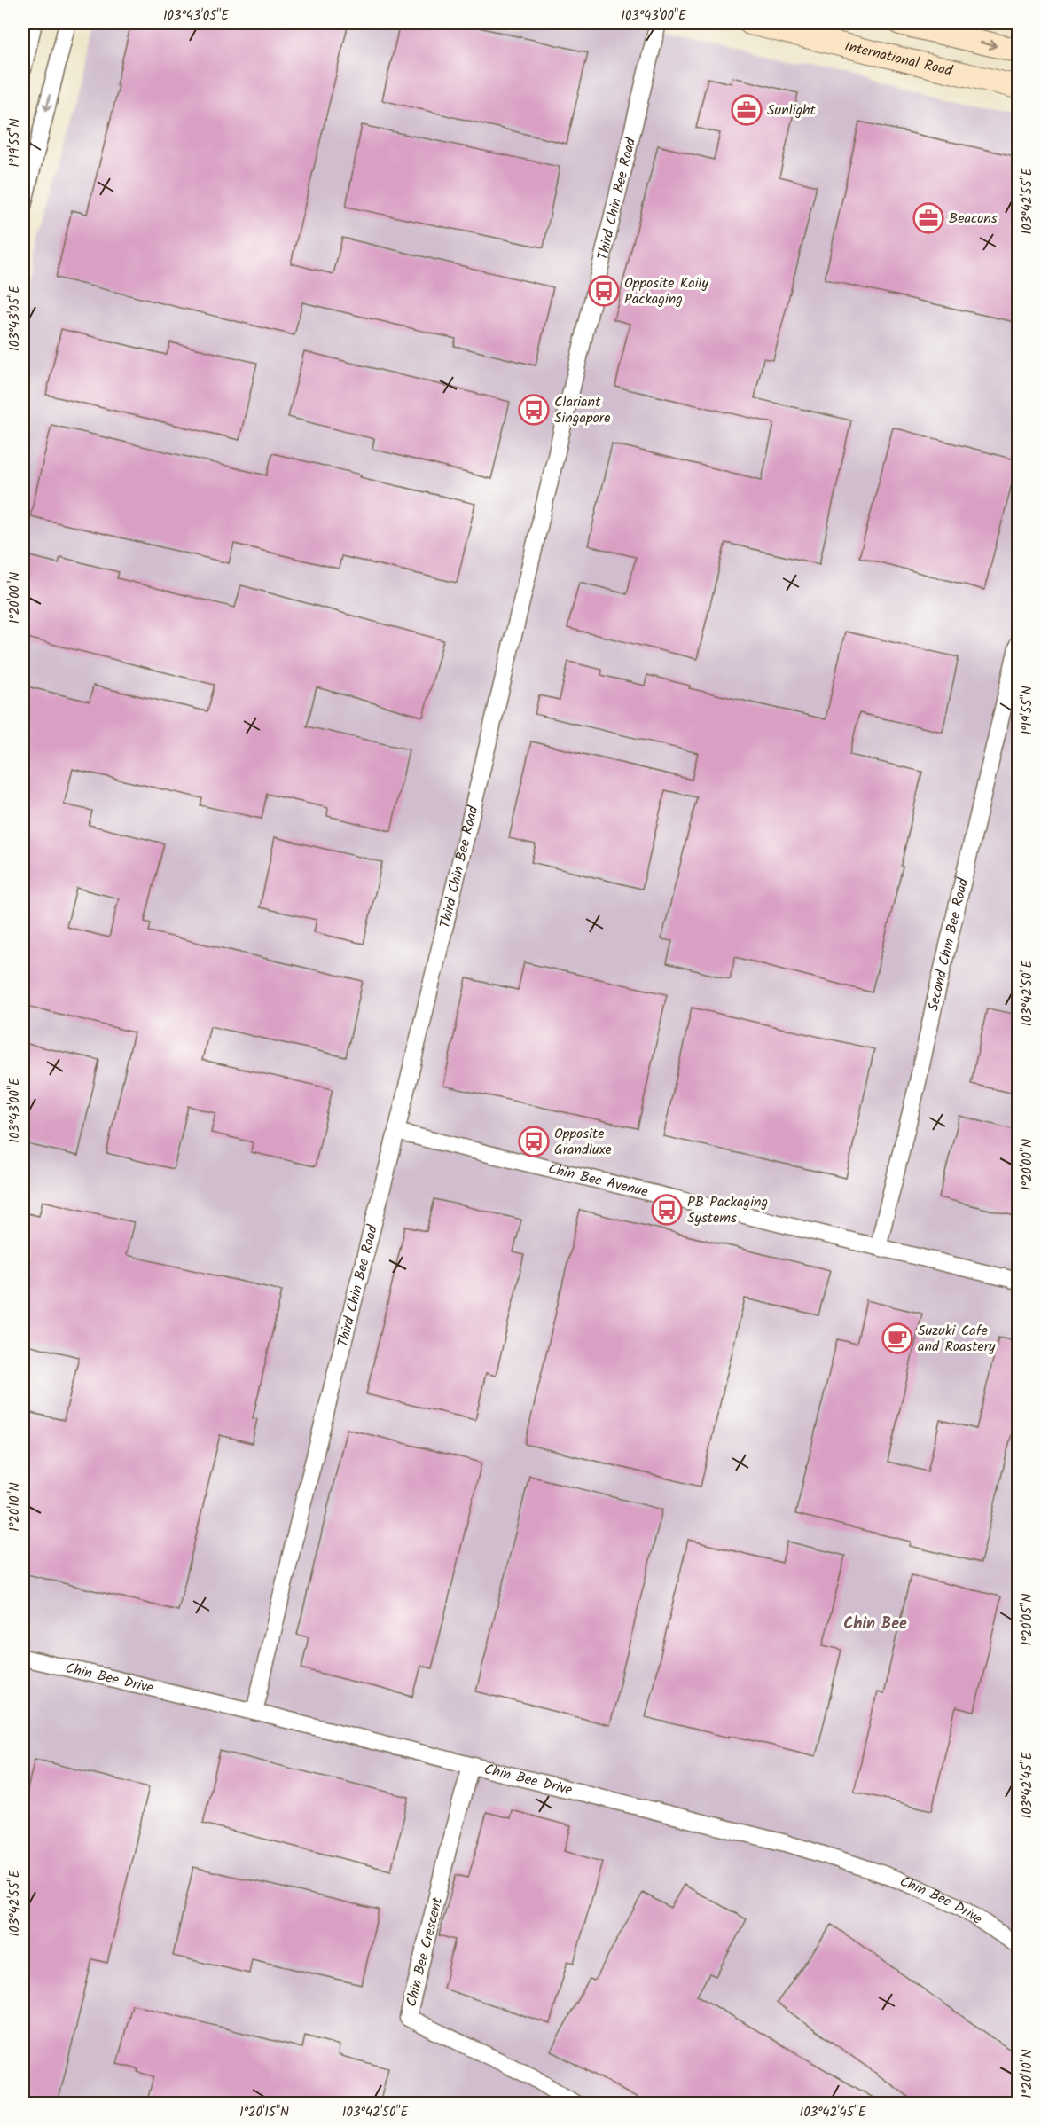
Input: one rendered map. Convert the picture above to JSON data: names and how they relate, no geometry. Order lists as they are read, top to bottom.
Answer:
{
  "streets": {
    "main road": ["International Road"],
    "street": [
      "Third Chin Bee Road",
      "Second Chin Bee Road",
      "Chin Bee Avenue",
      "Chin Bee Drive",
      "Chin Bee Crescent"
    ]
  },
  "crossings": [
    ["Third Chin Bee Road", "Chin Bee Avenue"],
    ["Third Chin Bee Road", "Chin Bee Drive"],
    ["Second Chin Bee Road", "Chin Bee Avenue"],
    ["Chin Bee Drive", "Chin Bee Crescent"]
  ],
  "districts": ["Chin Bee"],
  "places": {
    "office": ["Sunlight", "Beacons"],
    "bus stop": [
      "Opposite Kaily Packaging",
      "Clariant Singapore",
      "Opposite Grandluxe",
      "PB Packaging Systems"
    ],
    "cafe": ["Suzuki Cafe and Roastery"]
  },
  "coordinates": [
    "103°43'05\"E",
    "103°43'00\"E",
    "1°19'55\"N",
    "103°42'55\"E",
    "1°20'00\"N",
    "103°42'50\"E",
    "1°20'10\"N",
    "1°20'05\"N",
    "103°42'45\"E",
    "1°20'15\"N"
  ]
}
